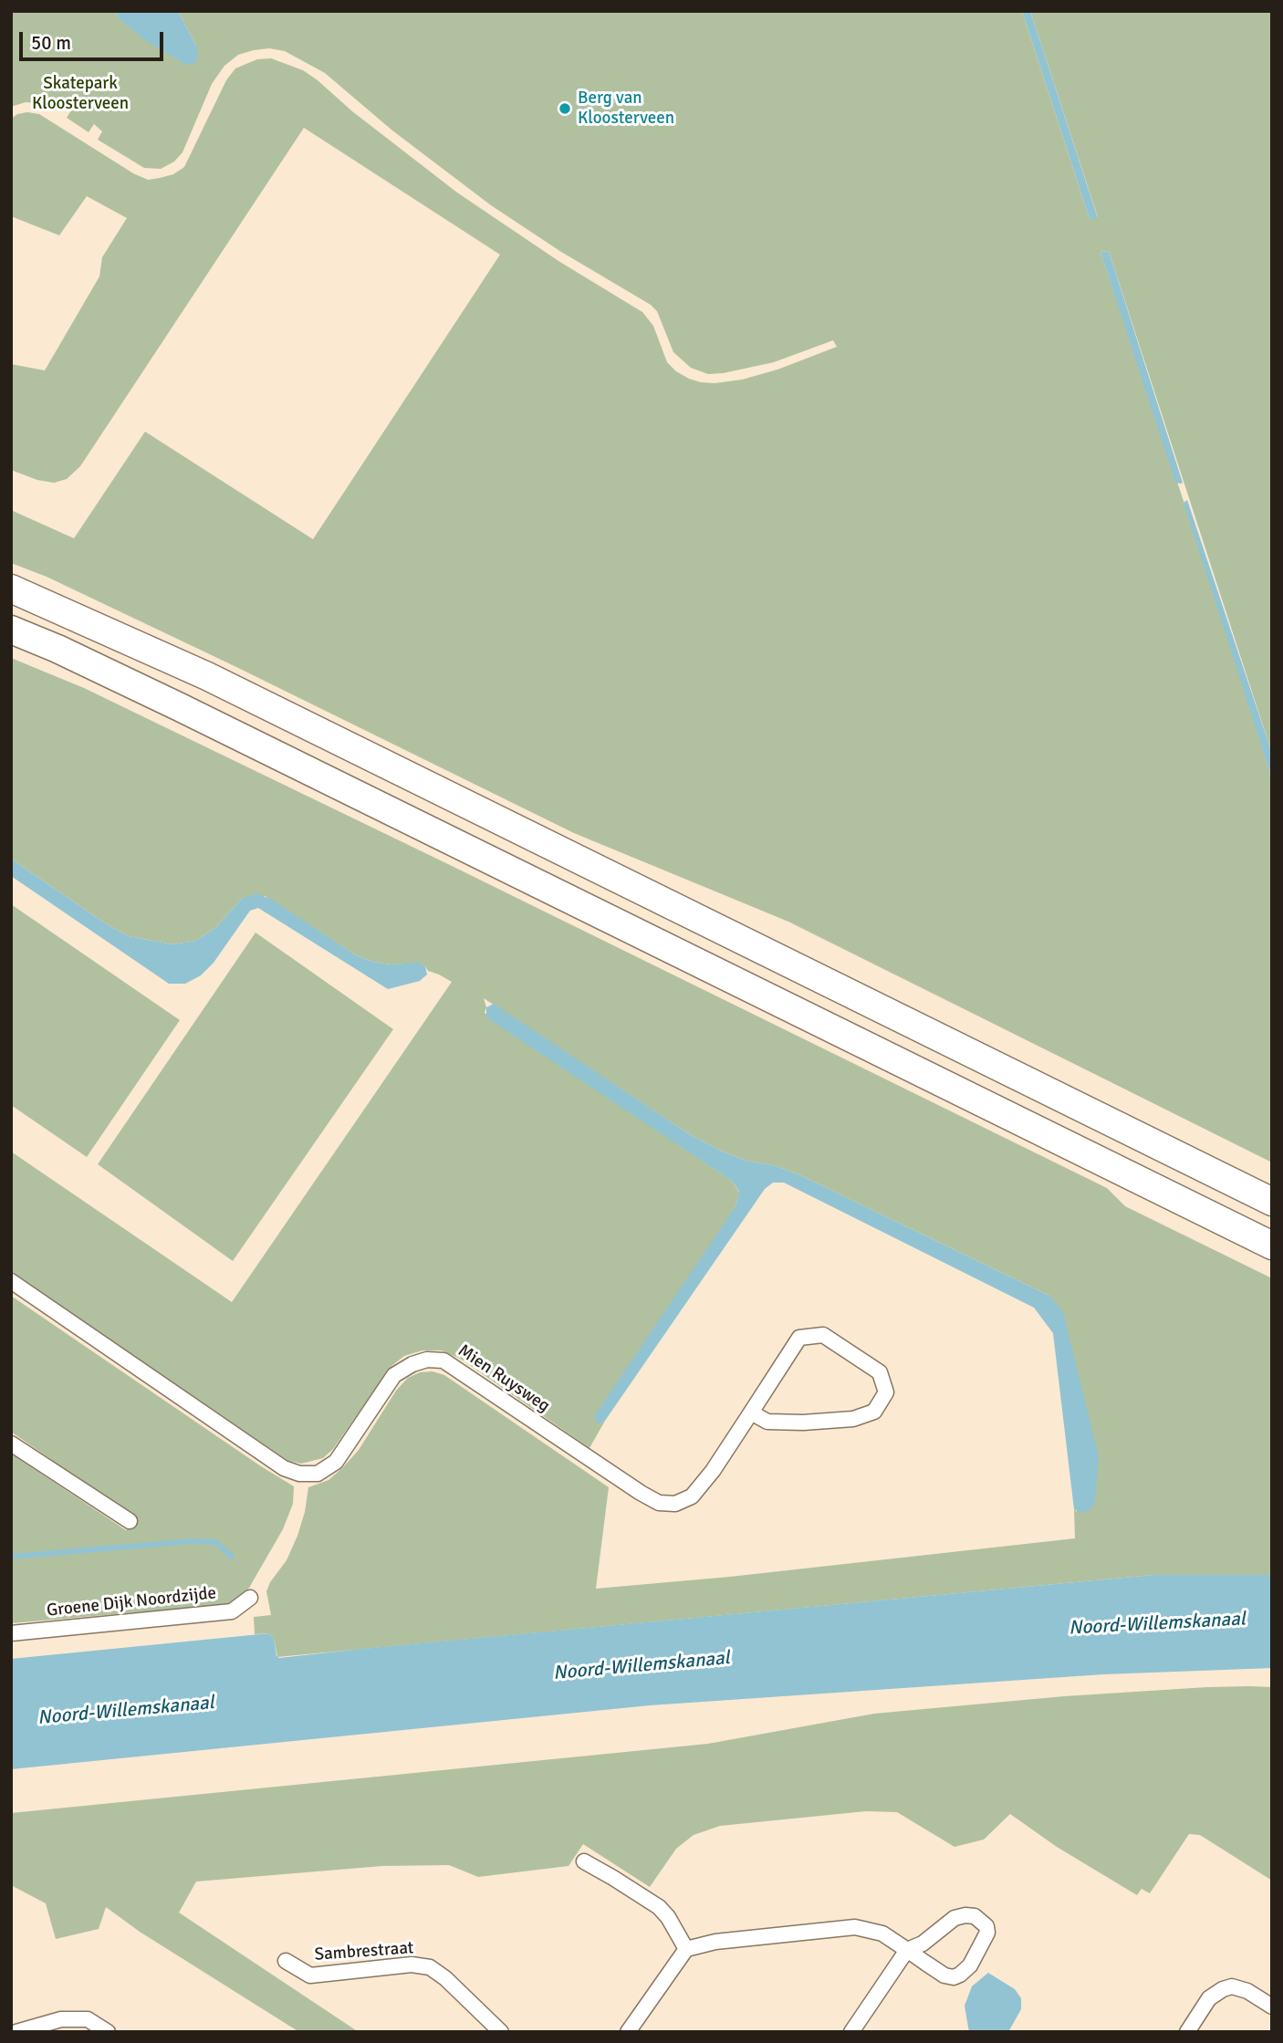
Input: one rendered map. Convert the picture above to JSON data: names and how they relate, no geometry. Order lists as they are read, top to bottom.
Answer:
{
  "streets": {
    "street": ["Mien Ruysweg", "Groene Dijk Noordzijde", "Sambrestraat"]
  },
  "water": ["Noord-Willemskanaal"],
  "parks": ["Skatepark Kloosterveen"],
  "places": ["Berg van Kloosterveen"],
  "scale_bar": "50 m"
}
